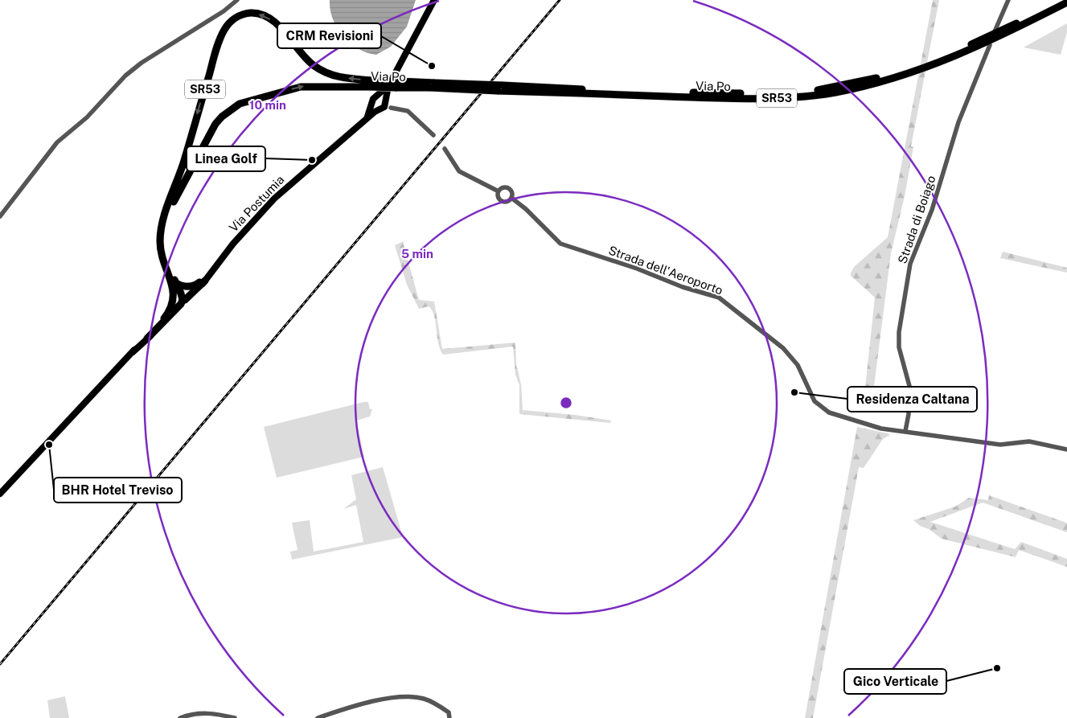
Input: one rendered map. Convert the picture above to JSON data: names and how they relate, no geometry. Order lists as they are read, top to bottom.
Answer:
{
  "streets": {
    "highway": ["Via Po", "SR53"],
    "main road": ["Via Postumia"],
    "street": ["Strada di Boiago", "Strada dell'Aeroporto"]
  },
  "crossings": [
    ["Via Po", "SR53"],
    ["SR53", "Via Postumia"],
    ["Strada di Boiago", "Strada dell'Aeroporto"]
  ],
  "places": [
    "CRM Revisioni",
    "Linea Golf",
    "Residenza Caltana",
    "BHR Hotel Treviso",
    "Gico Verticale"
  ],
  "rings": ["10 min", "5 min"]
}
